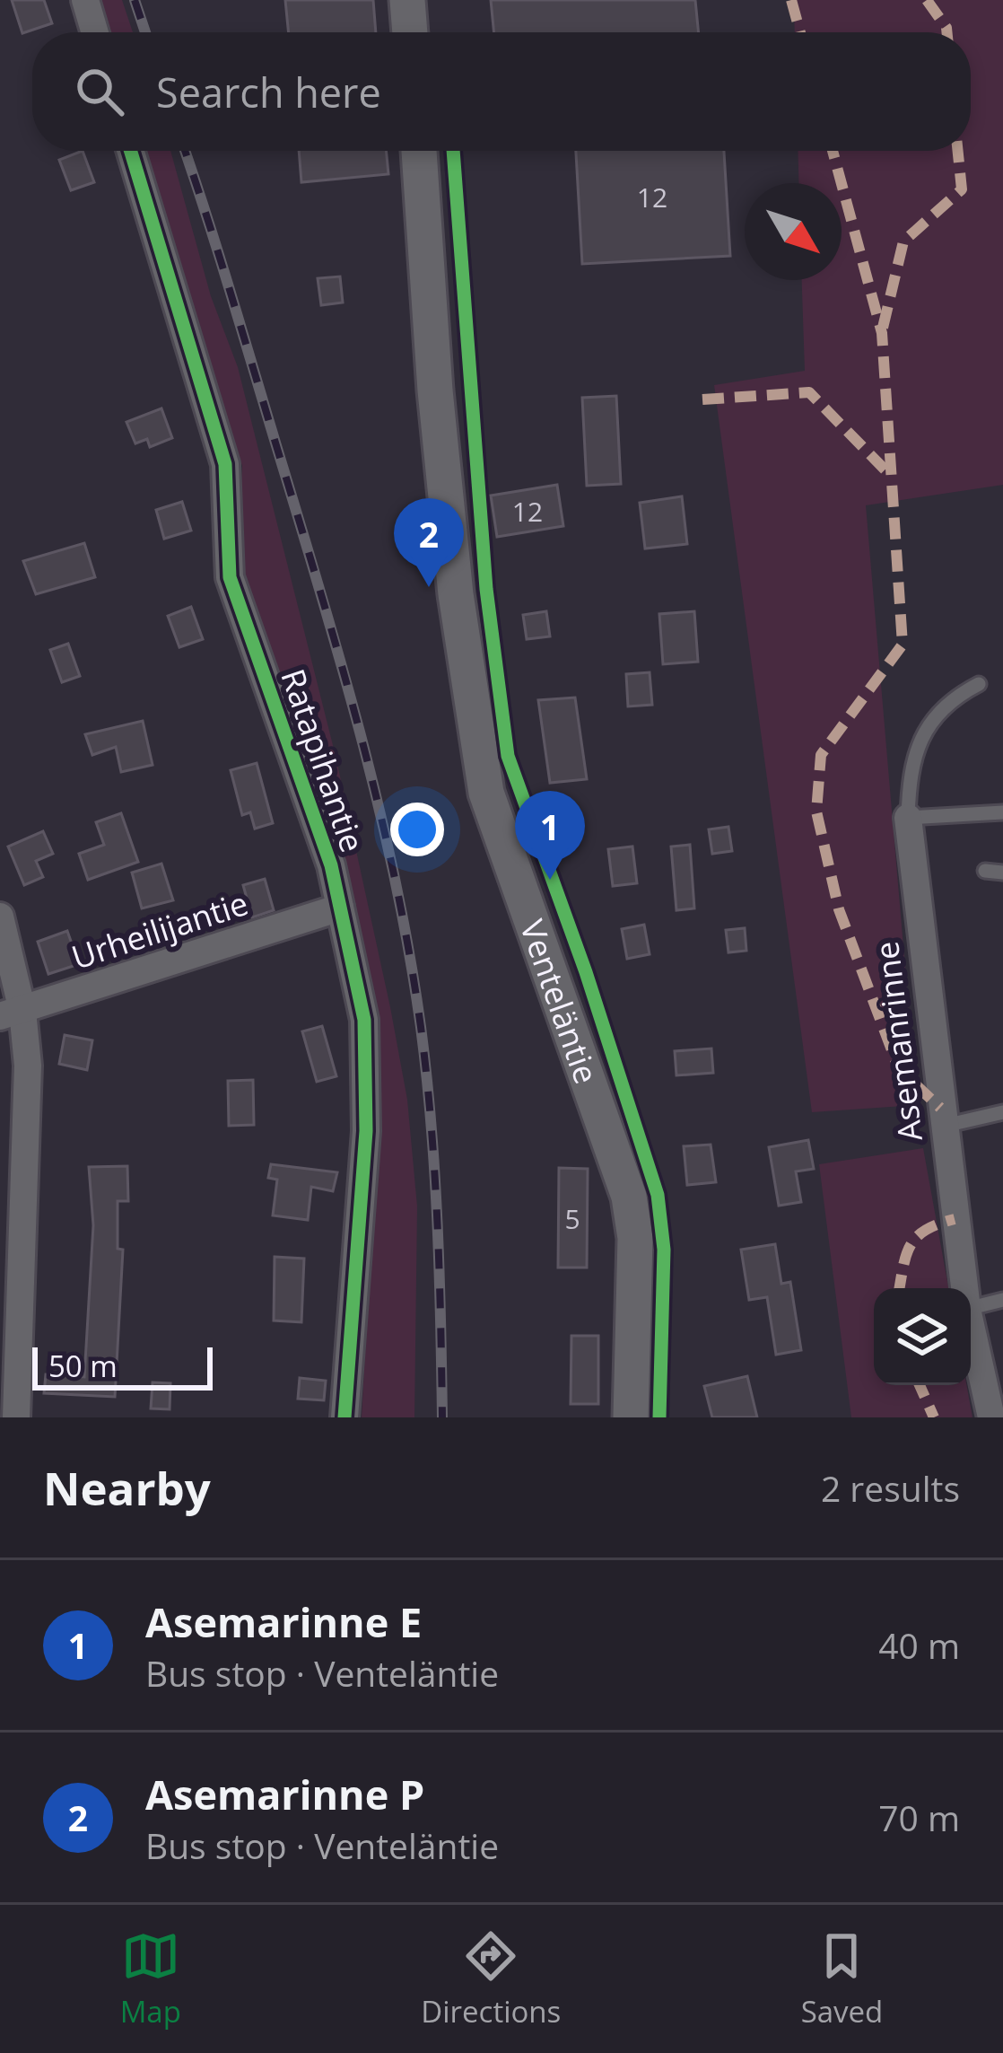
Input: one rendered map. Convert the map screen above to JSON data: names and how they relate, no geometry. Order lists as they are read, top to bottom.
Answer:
{
  "streets": {
    "street": [
      "Ratapihantie",
      "Urheilijantie",
      "Venteläntie",
      "Asemanrinne"
    ]
  },
  "crossings": [
    ["Ratapihantie", "Urheilijantie"]
  ],
  "house_numbers": ["12", "12", "5"],
  "scale_bar": "50 m",
  "north": "bottom right",
  "page": {
    "search": "Search here",
    "pins": ["2", "1"],
    "scale": "50 m",
    "heading": ["Nearby", "2 results"],
    "list": [
      {
        "mark": "1",
        "name": "Asemarinne E",
        "note": "Bus stop · Venteläntie",
        "value": "40 m"
      },
      {
        "mark": "2",
        "name": "Asemarinne P",
        "note": "Bus stop · Venteläntie",
        "value": "70 m"
      }
    ],
    "nav": ["Map", "Directions", "Saved"]
  }
}
